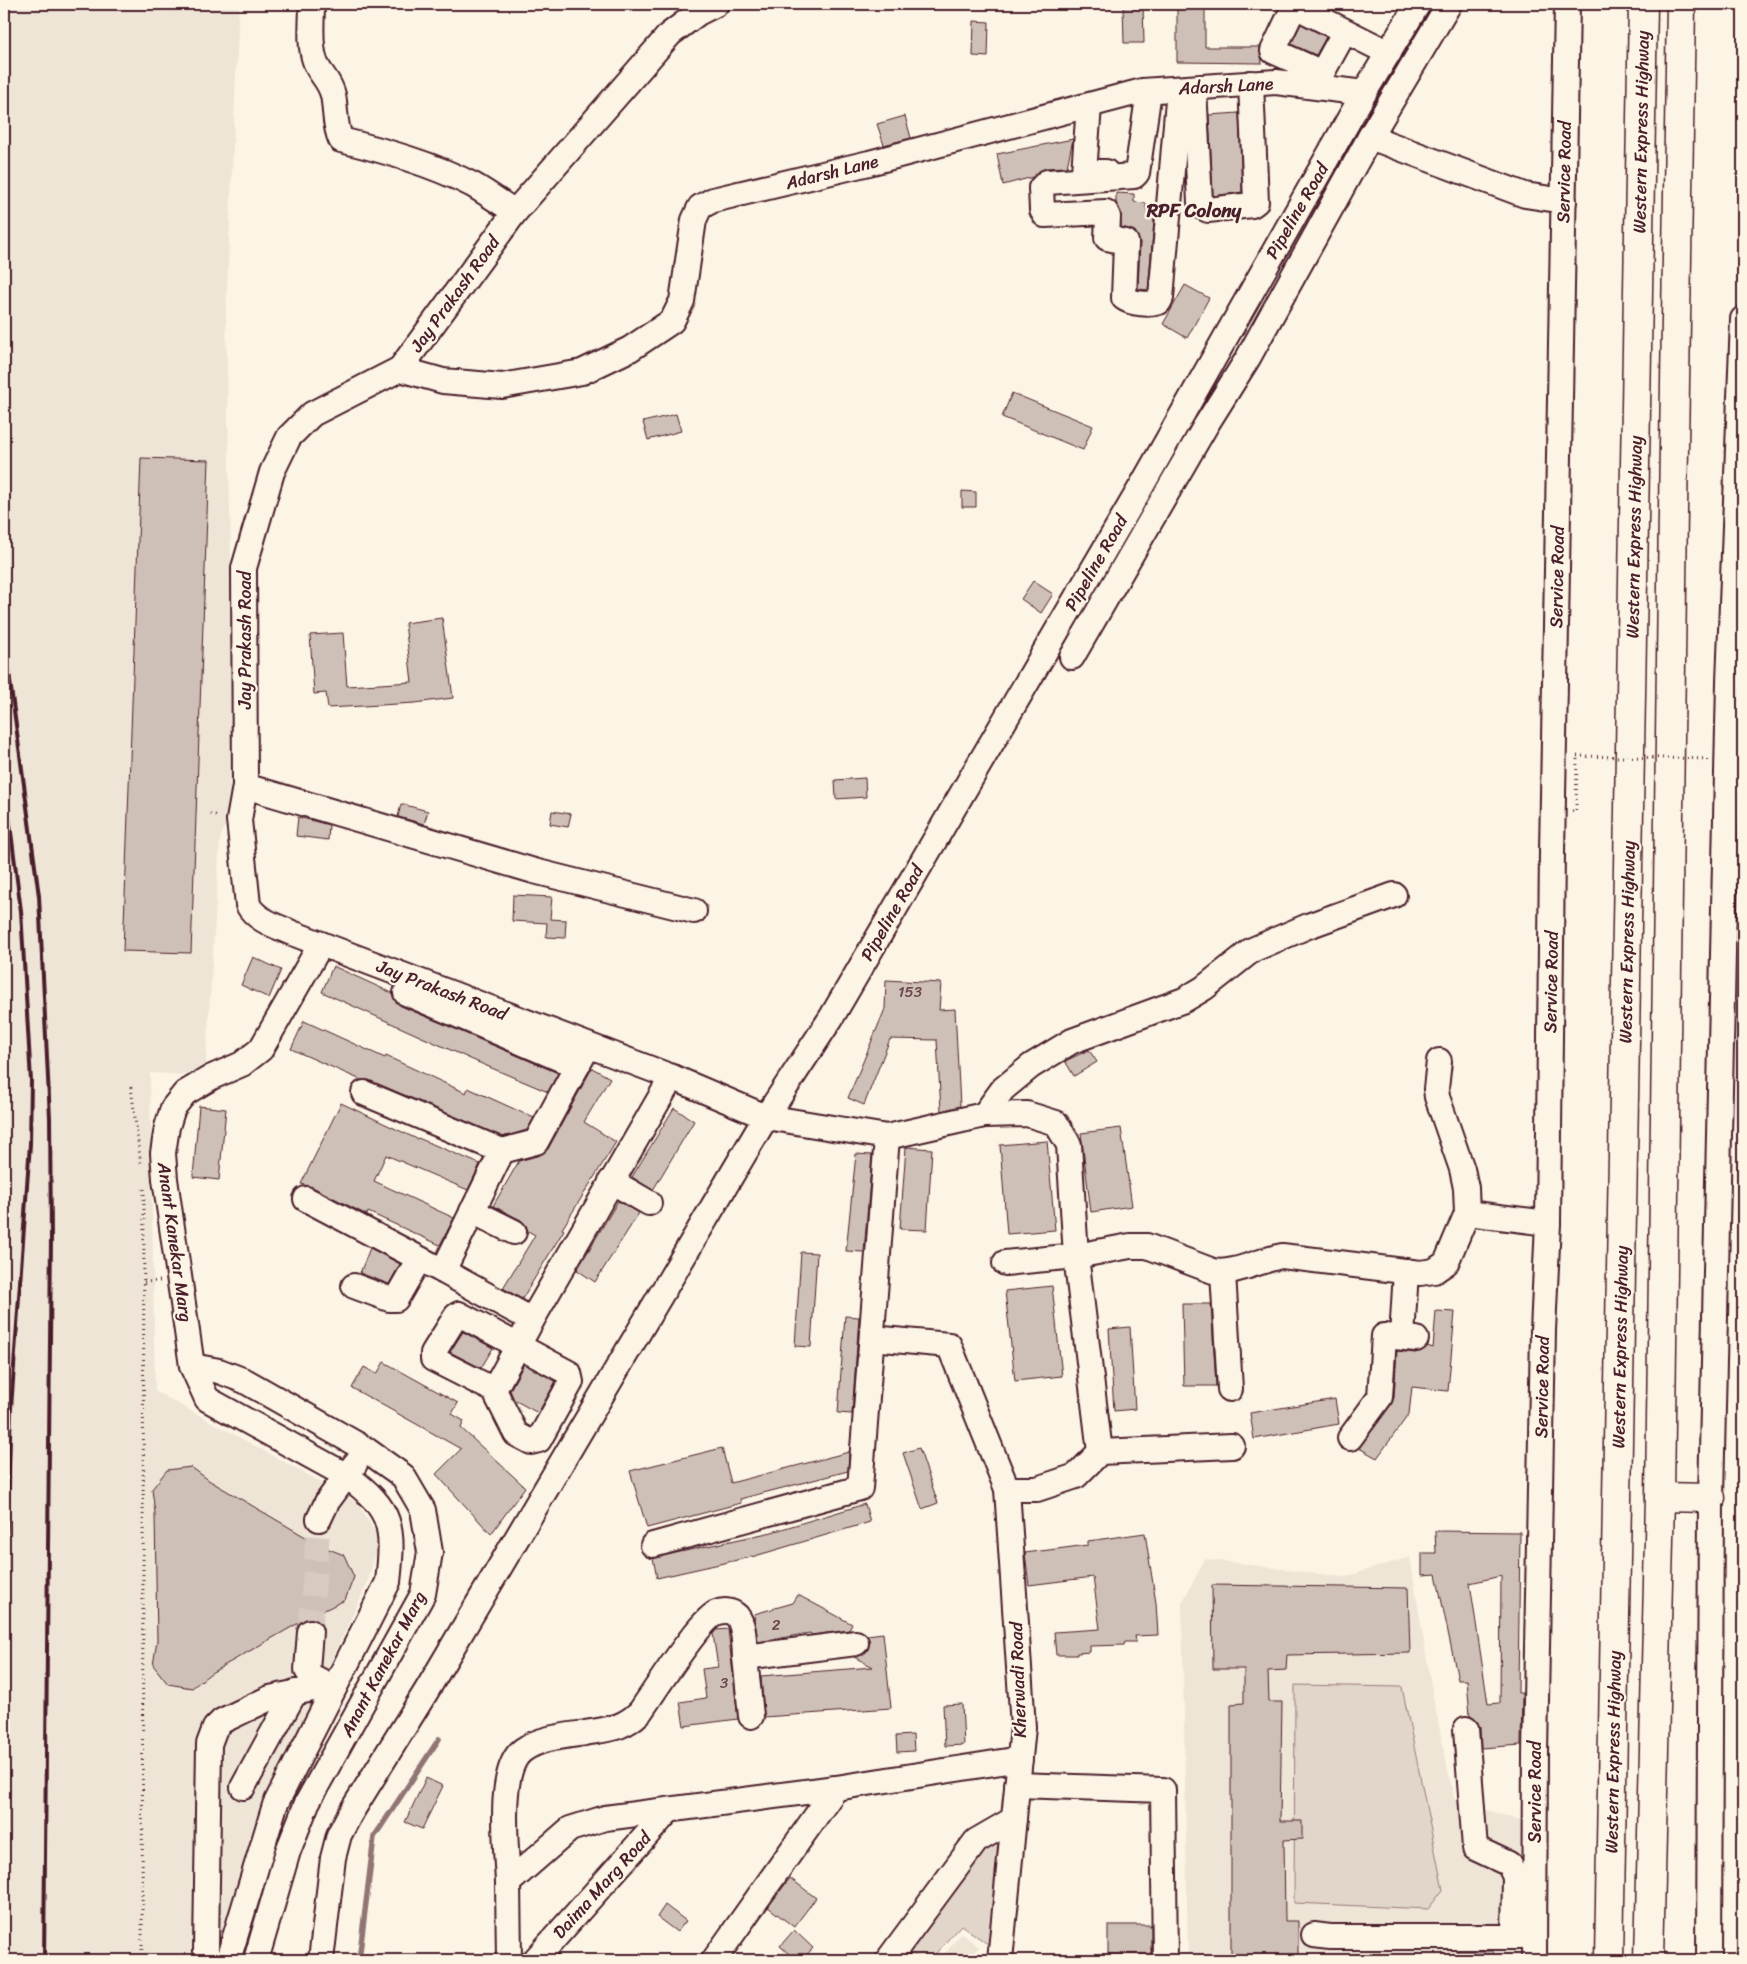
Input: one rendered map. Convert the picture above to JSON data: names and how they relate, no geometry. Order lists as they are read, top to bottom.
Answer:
{
  "streets": {
    "highway": ["Western Express Highway"],
    "street": [
      "Adarsh Lane",
      "Service Road",
      "Pipeline Road",
      "Jay Prakash Road",
      "Anant Kanekar Marg",
      "Kherwadi Road",
      "Daima Marg Road"
    ]
  },
  "crossings": [
    ["Adarsh Lane", "Pipeline Road"],
    ["Adarsh Lane", "Jay Prakash Road"],
    ["Pipeline Road", "Jay Prakash Road"],
    ["Jay Prakash Road", "Anant Kanekar Marg"]
  ],
  "districts": ["RPF Colony"],
  "house_numbers": ["153", "2", "3"]
}
